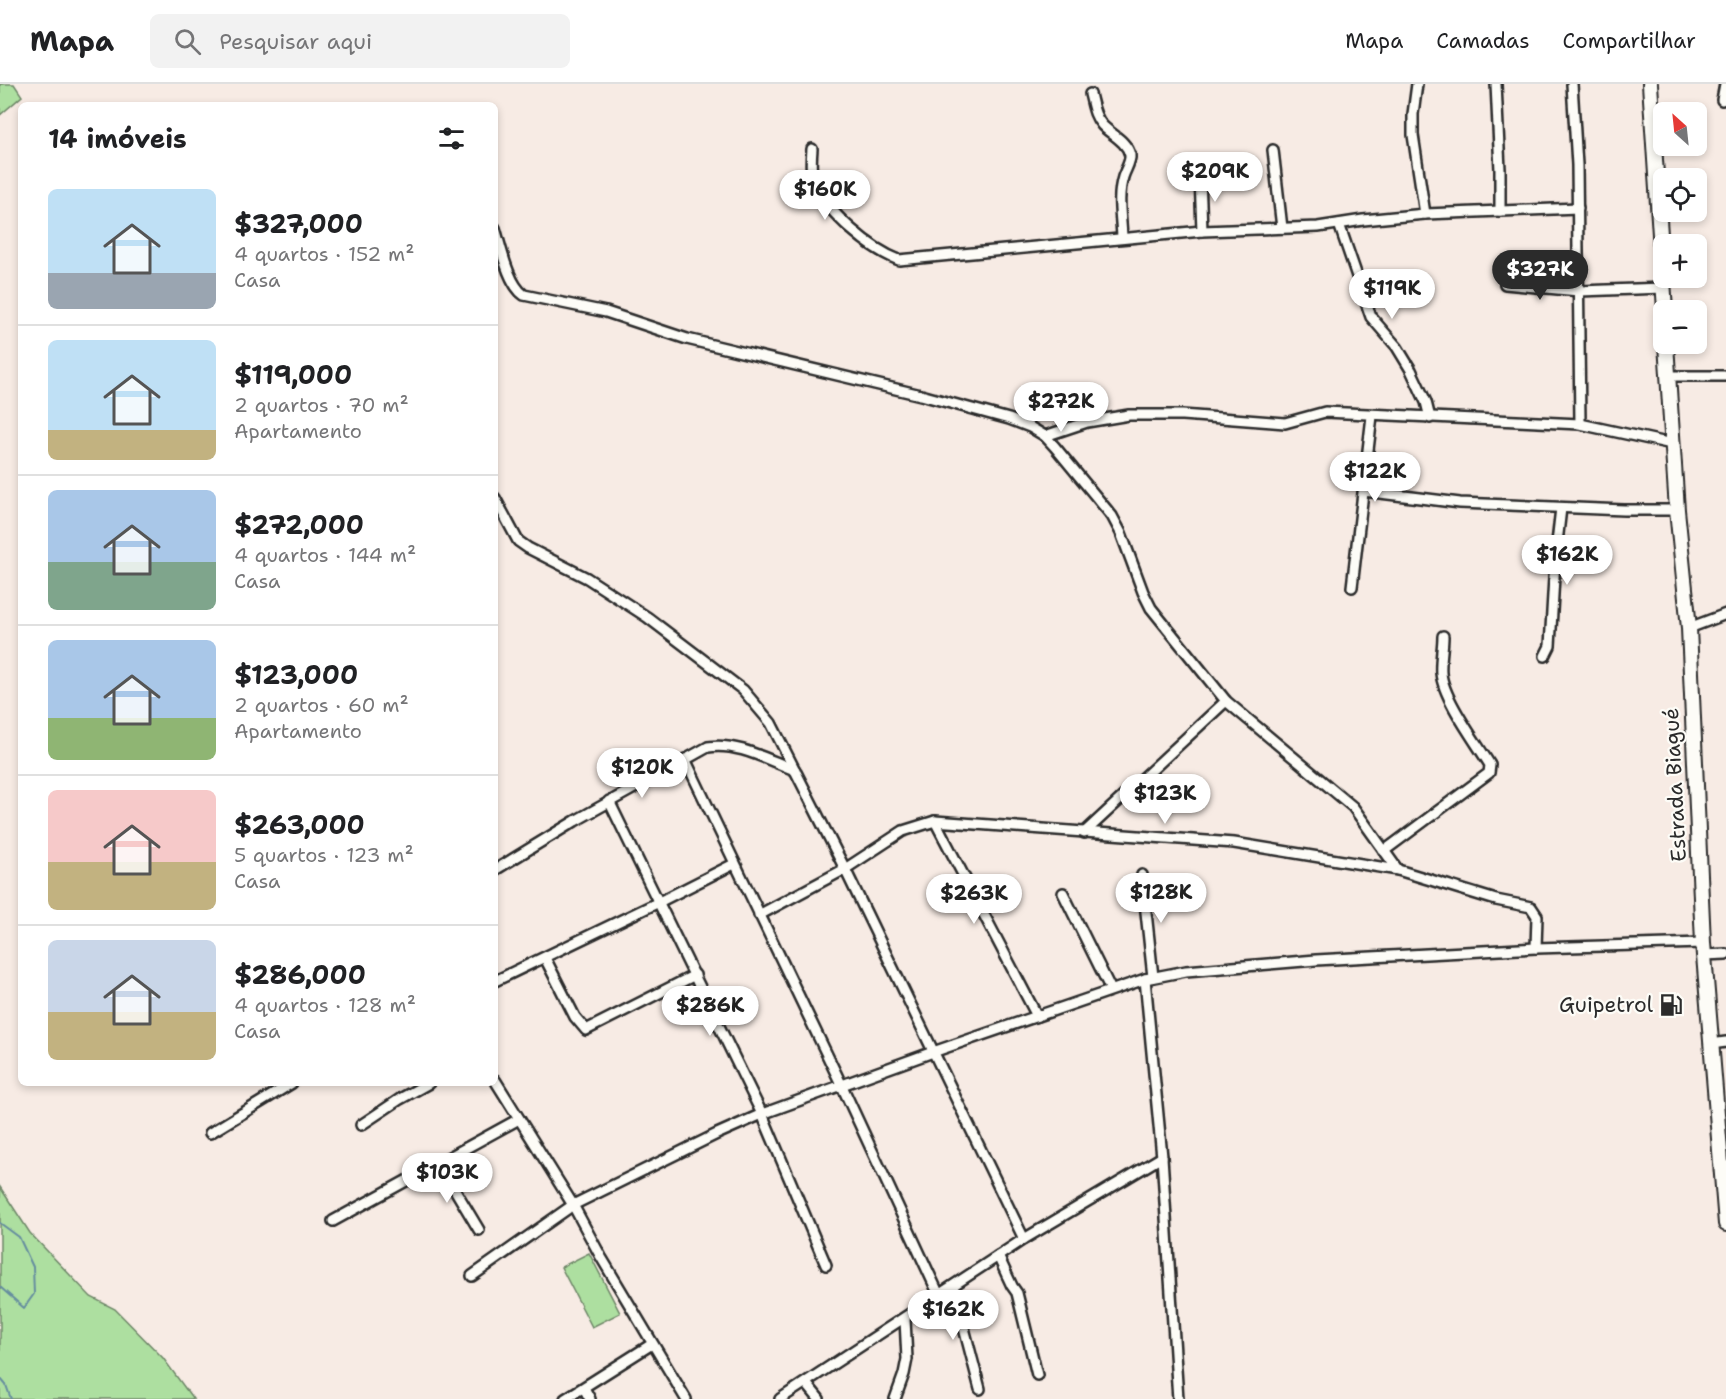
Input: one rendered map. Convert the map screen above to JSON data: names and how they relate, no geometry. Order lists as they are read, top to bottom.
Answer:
{
  "streets": {
    "main road": ["Estrada Biagué"]
  },
  "places": {
    "fuel station": ["Guipetrol"]
  },
  "north": "top left",
  "page": {
    "header": "Mapa",
    "search": "Pesquisar aqui",
    "nav": ["Mapa", "Camadas", "Compartilhar"],
    "map_buttons": ["+", "−"],
    "heading": "14 imóveis",
    "price": [
      "$209K",
      "$160K",
      "$327K",
      "$119K",
      "$272K",
      "$122K",
      "$162K",
      "$120K",
      "$123K",
      "$128K",
      "$263K",
      "$286K",
      "$103K",
      "$162K"
    ],
    "list": [
      {
        "name": "$327,000",
        "note": "4 quartos · 152 m² · Casa"
      },
      {
        "name": "$119,000",
        "note": "2 quartos · 70 m² · Apartamento"
      },
      {
        "name": "$272,000",
        "note": "4 quartos · 144 m² · Casa"
      },
      {
        "name": "$123,000",
        "note": "2 quartos · 60 m² · Apartamento"
      },
      {
        "name": "$263,000",
        "note": "5 quartos · 123 m² · Casa"
      },
      {
        "name": "$286,000",
        "note": "4 quartos · 128 m² · Casa"
      }
    ]
  }
}
